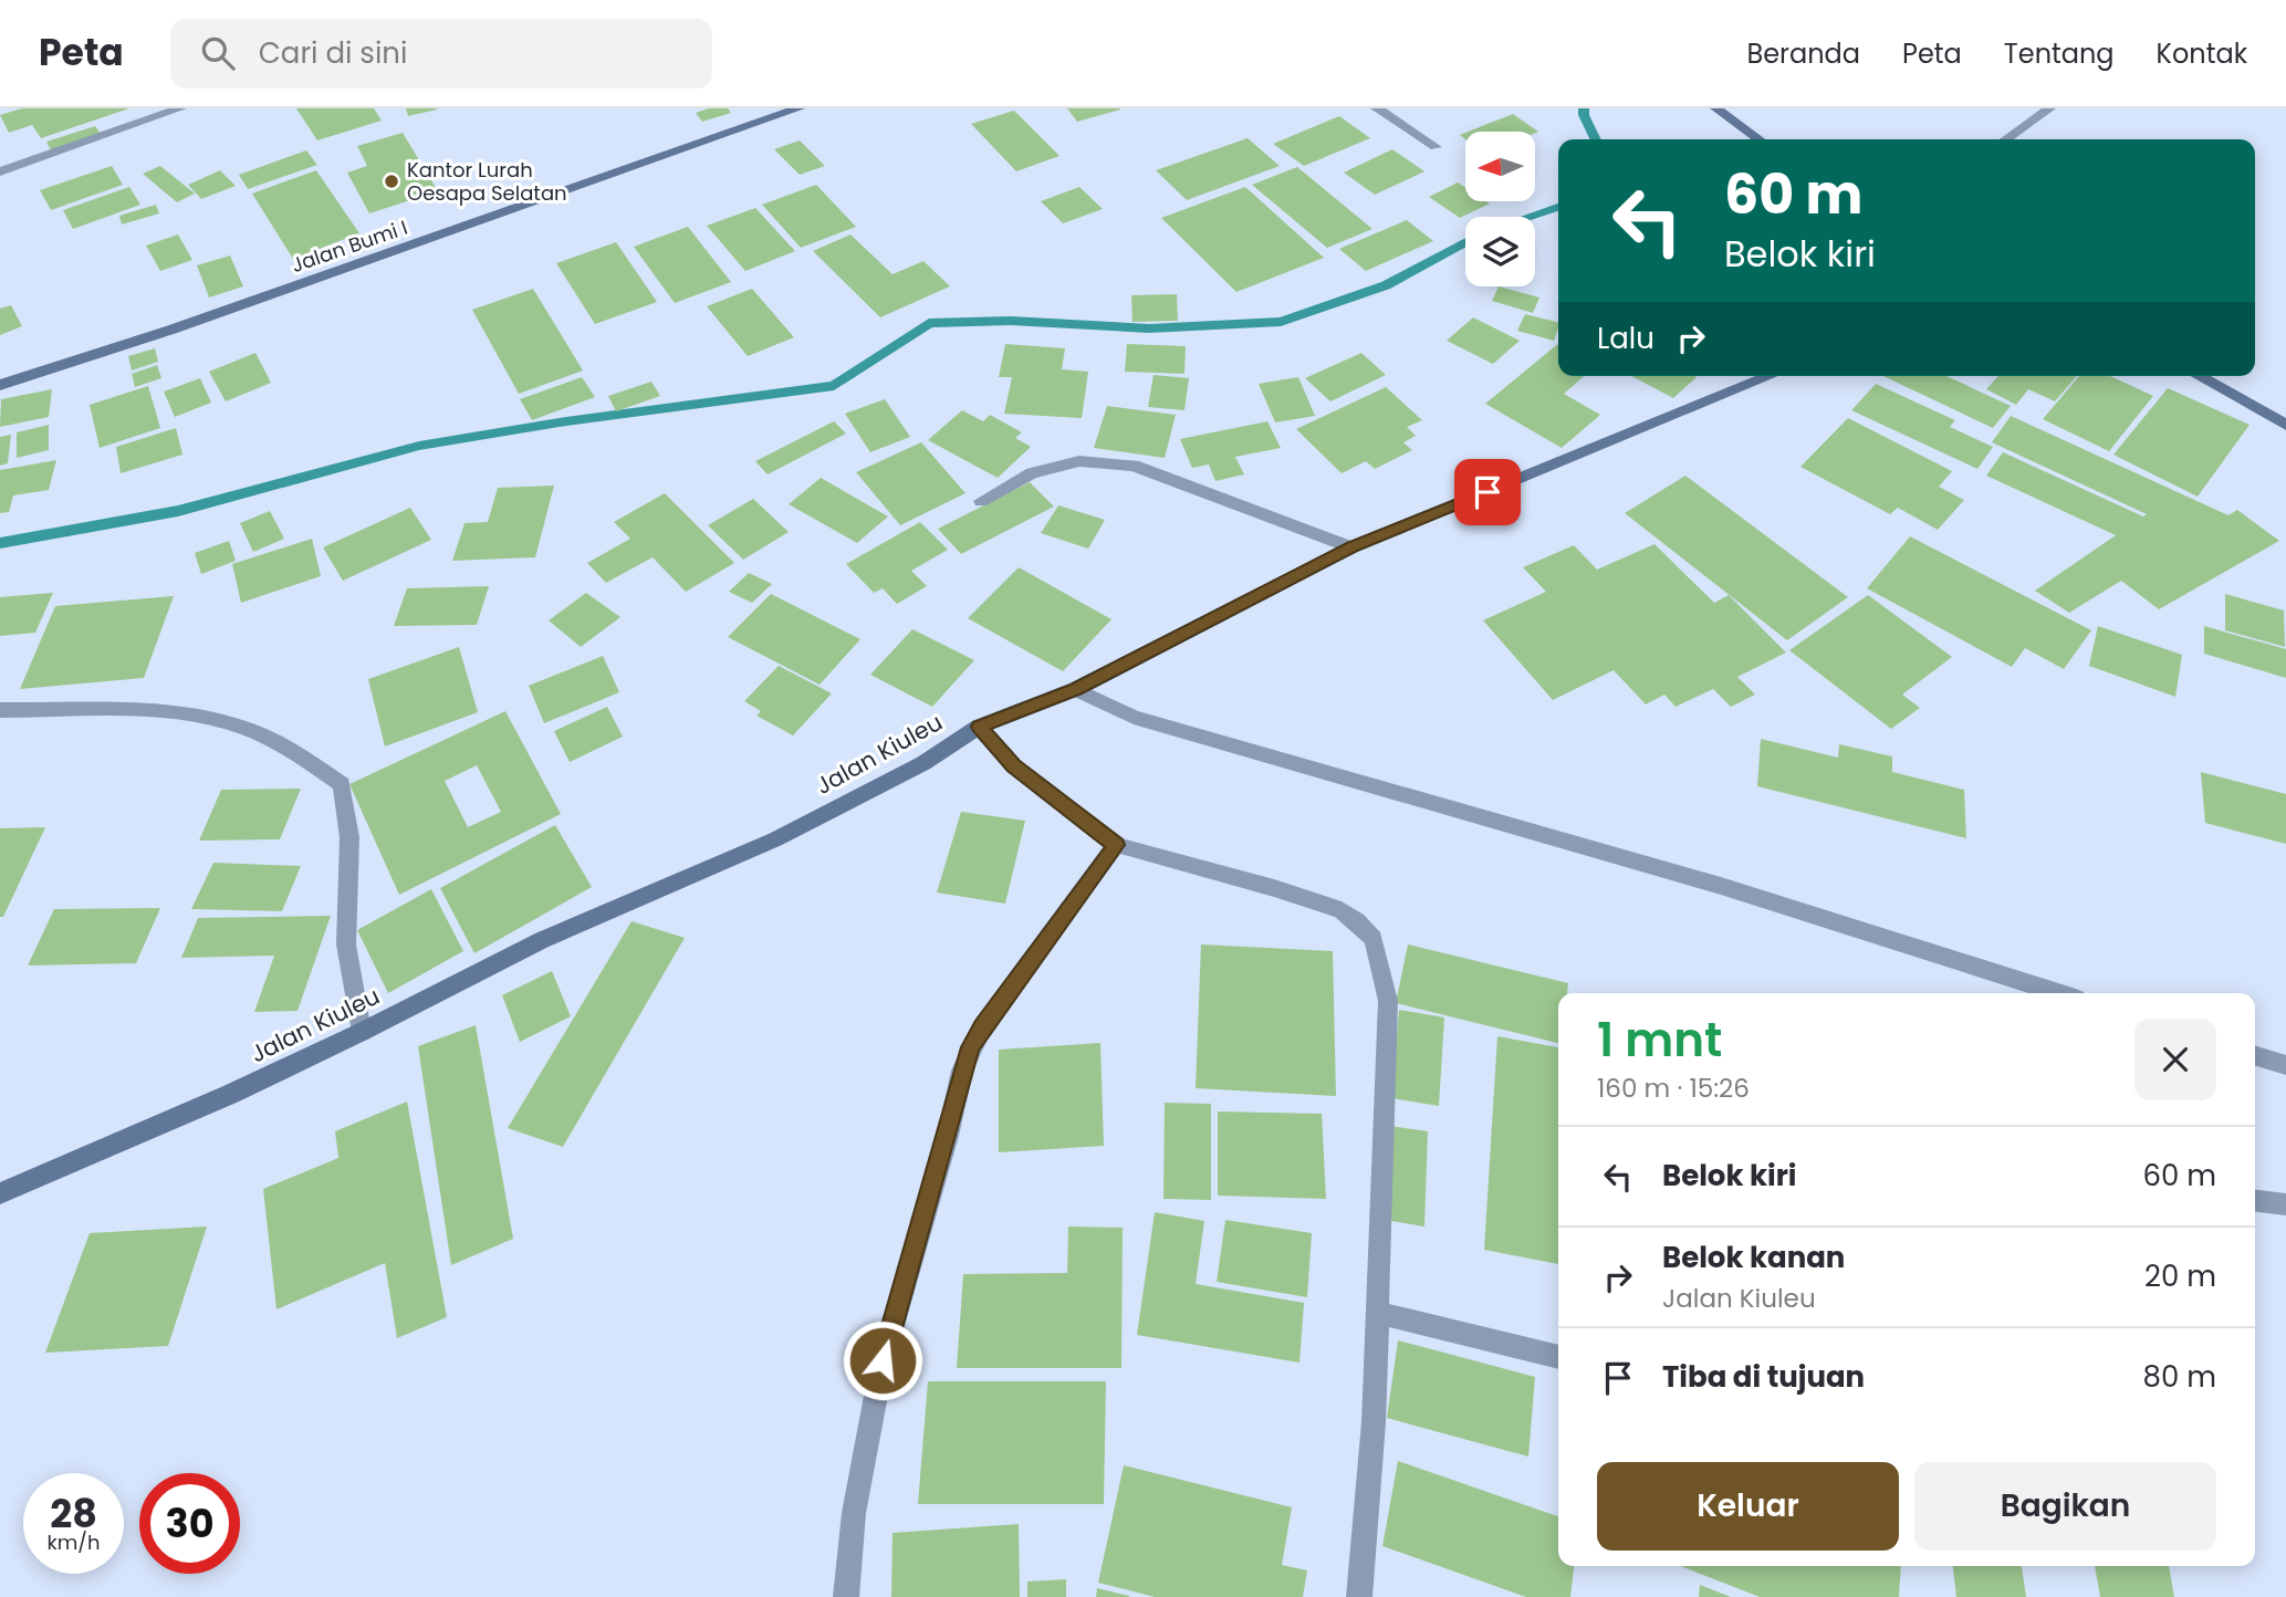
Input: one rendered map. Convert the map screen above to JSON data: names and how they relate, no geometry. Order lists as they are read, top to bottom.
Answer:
{
  "streets": {
    "street": ["Jalan Bumi I", "Jalan Kiuleu"]
  },
  "places": ["Kantor Lurah Oesapa Selatan"],
  "north": "left",
  "page": {
    "header": "Peta",
    "search": "Cari di sini",
    "nav": [
      "Beranda",
      "Peta",
      "Tentang",
      "Kontak"
    ],
    "turn": ["60 m", "Belok kiri"],
    "then": "Lalu",
    "heading": ["1 mnt", "160 m · 15:26"],
    "list": [
      {
        "name": "Belok kiri",
        "value": "60 m"
      },
      {
        "name": "Belok kanan",
        "note": "Jalan Kiuleu",
        "value": "20 m"
      },
      {
        "name": "Tiba di tujuan",
        "value": "80 m"
      }
    ],
    "buttons": ["Keluar", "Bagikan"],
    "speed": "28 km/h",
    "limit": "30"
  }
}
